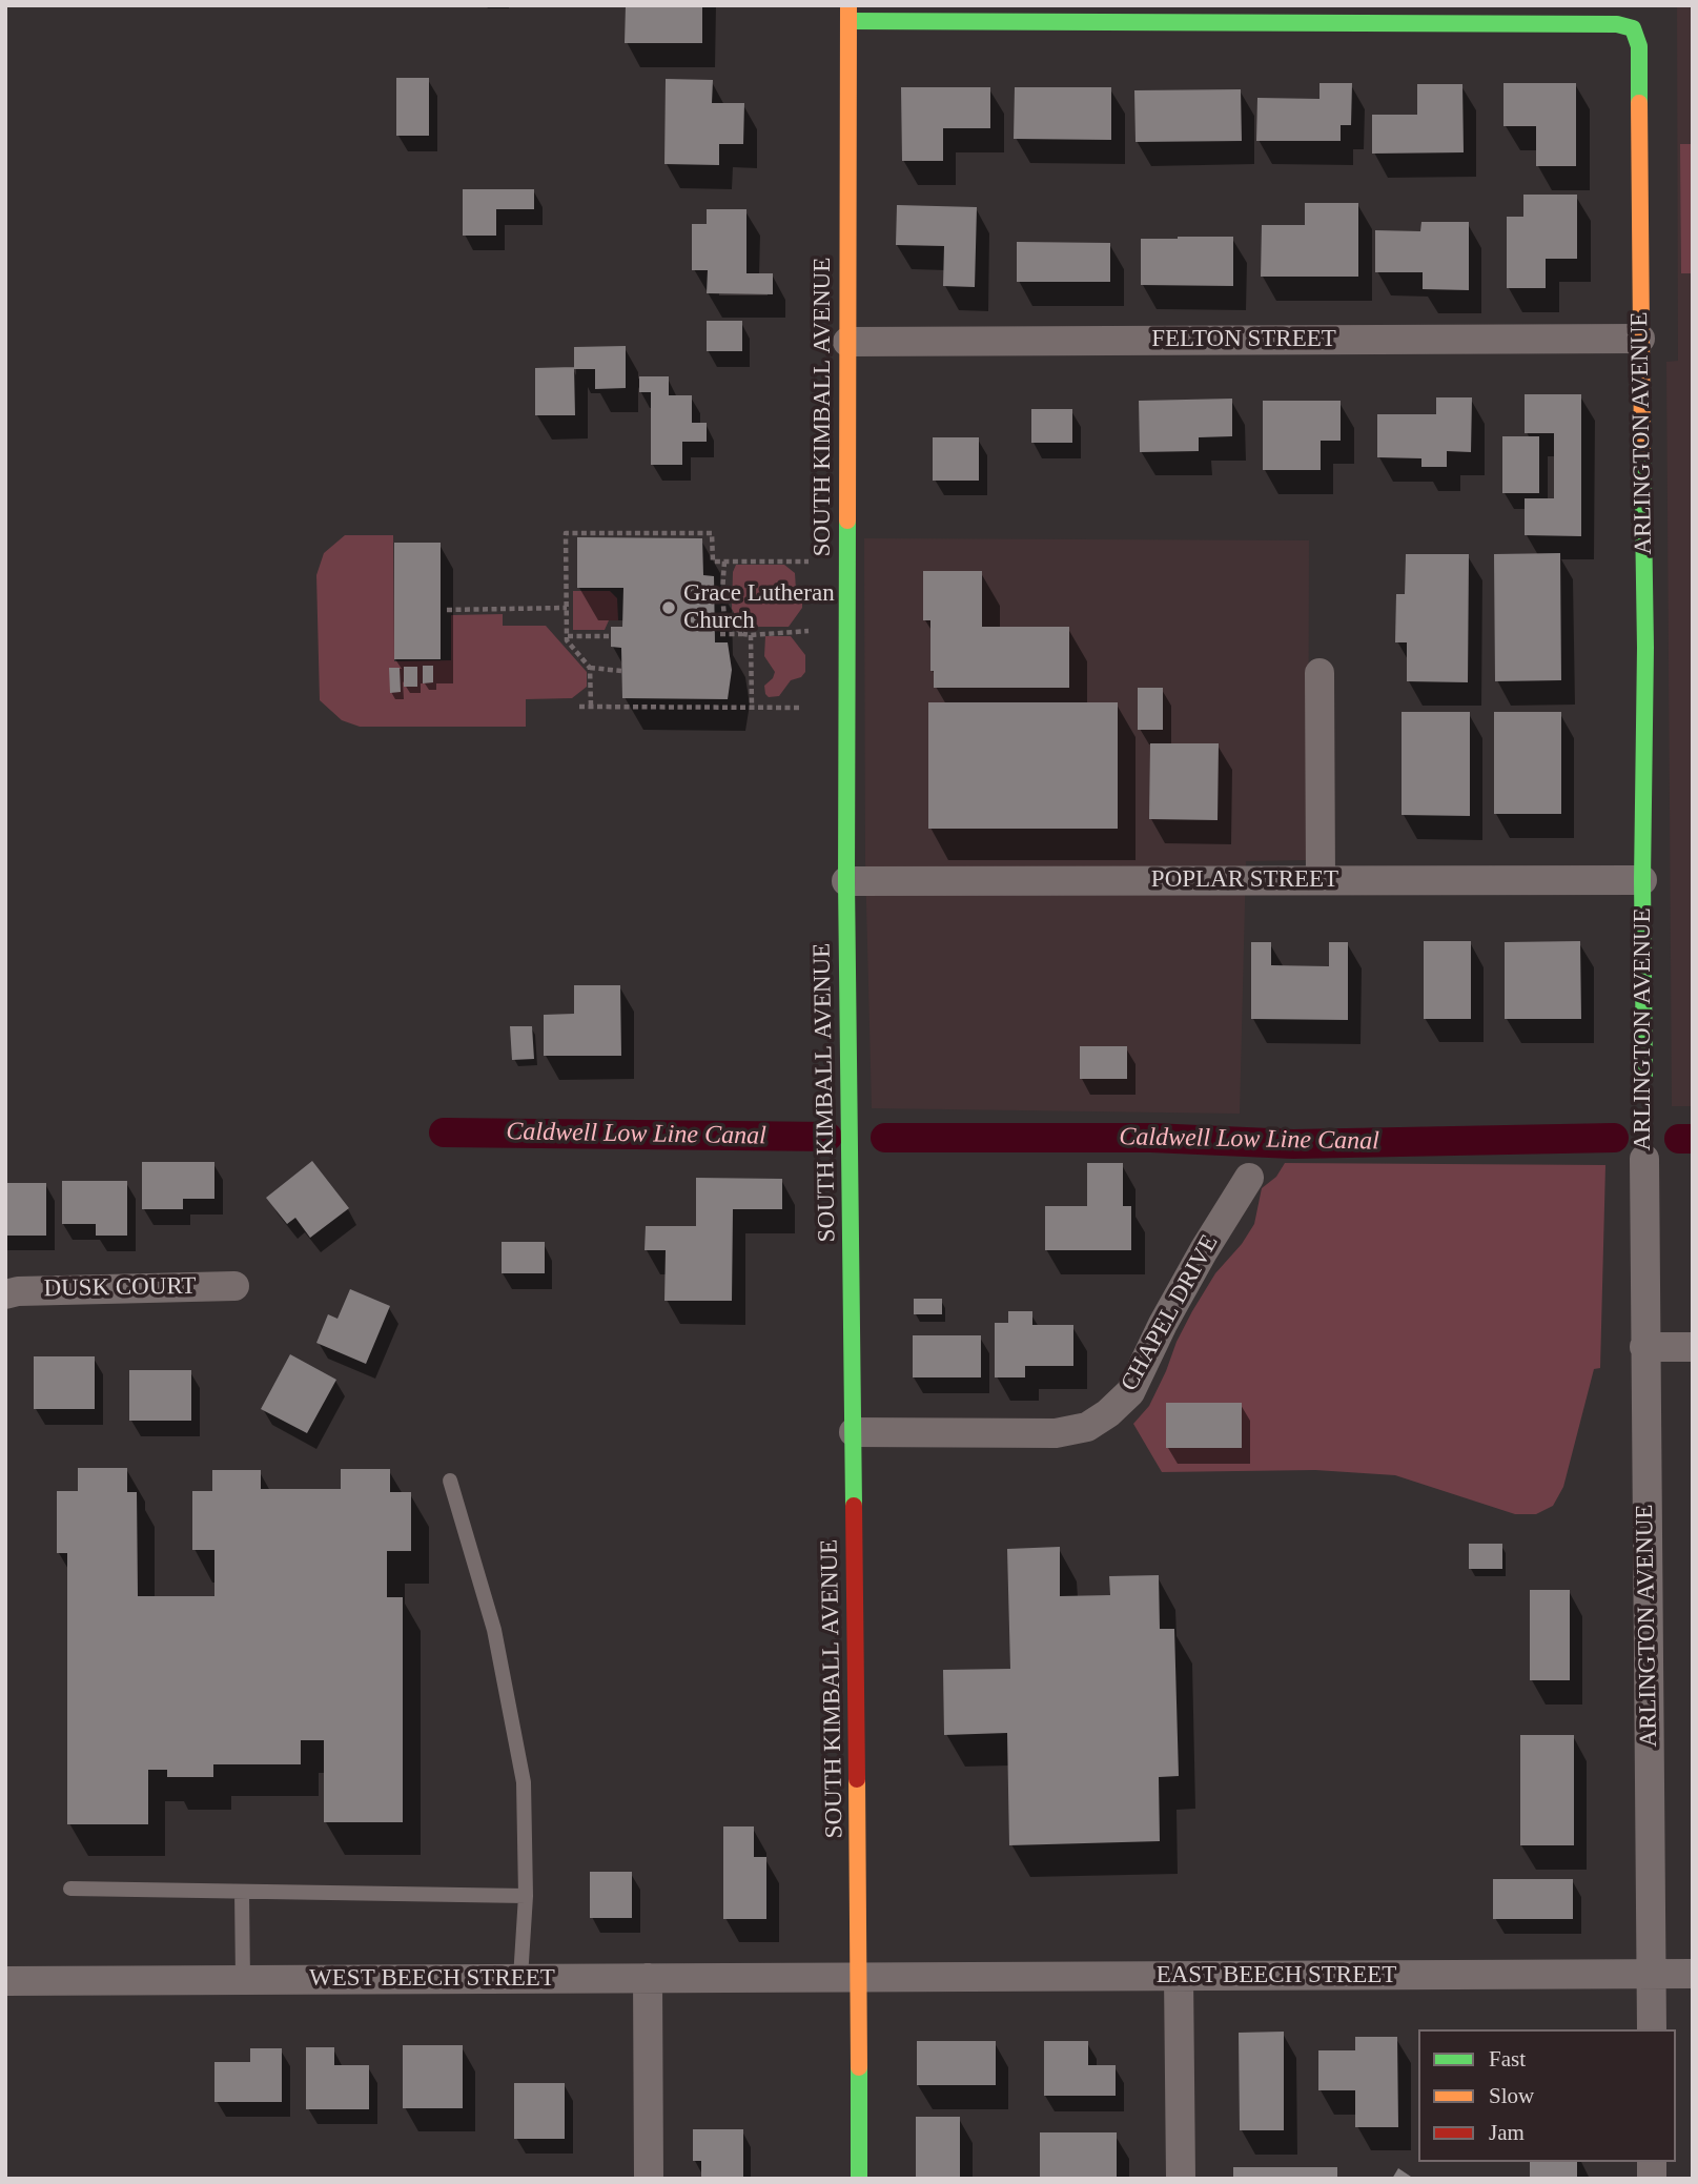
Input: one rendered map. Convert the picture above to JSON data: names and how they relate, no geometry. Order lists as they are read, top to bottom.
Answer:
{
  "streets": {
    "street": [
      "FELTON STREET",
      "SOUTH KIMBALL AVENUE",
      "ARLINGTON AVENUE",
      "POPLAR STREET",
      "DUSK COURT",
      "CHAPEL DRIVE",
      "EAST BEECH STREET",
      "WEST BEECH STREET"
    ]
  },
  "crossings": [
    ["FELTON STREET", "SOUTH KIMBALL AVENUE"],
    ["FELTON STREET", "ARLINGTON AVENUE"],
    ["SOUTH KIMBALL AVENUE", "ARLINGTON AVENUE"],
    ["SOUTH KIMBALL AVENUE", "POPLAR STREET"],
    ["SOUTH KIMBALL AVENUE", "CHAPEL DRIVE"],
    ["SOUTH KIMBALL AVENUE", "EAST BEECH STREET"],
    ["SOUTH KIMBALL AVENUE", "WEST BEECH STREET"],
    ["ARLINGTON AVENUE", "POPLAR STREET"],
    ["ARLINGTON AVENUE", "EAST BEECH STREET"],
    ["EAST BEECH STREET", "WEST BEECH STREET"]
  ],
  "water": ["Caldwell Low Line Canal"],
  "places": ["Grace Lutheran Church"],
  "legend": ["Fast", "Slow", "Jam"]
}
